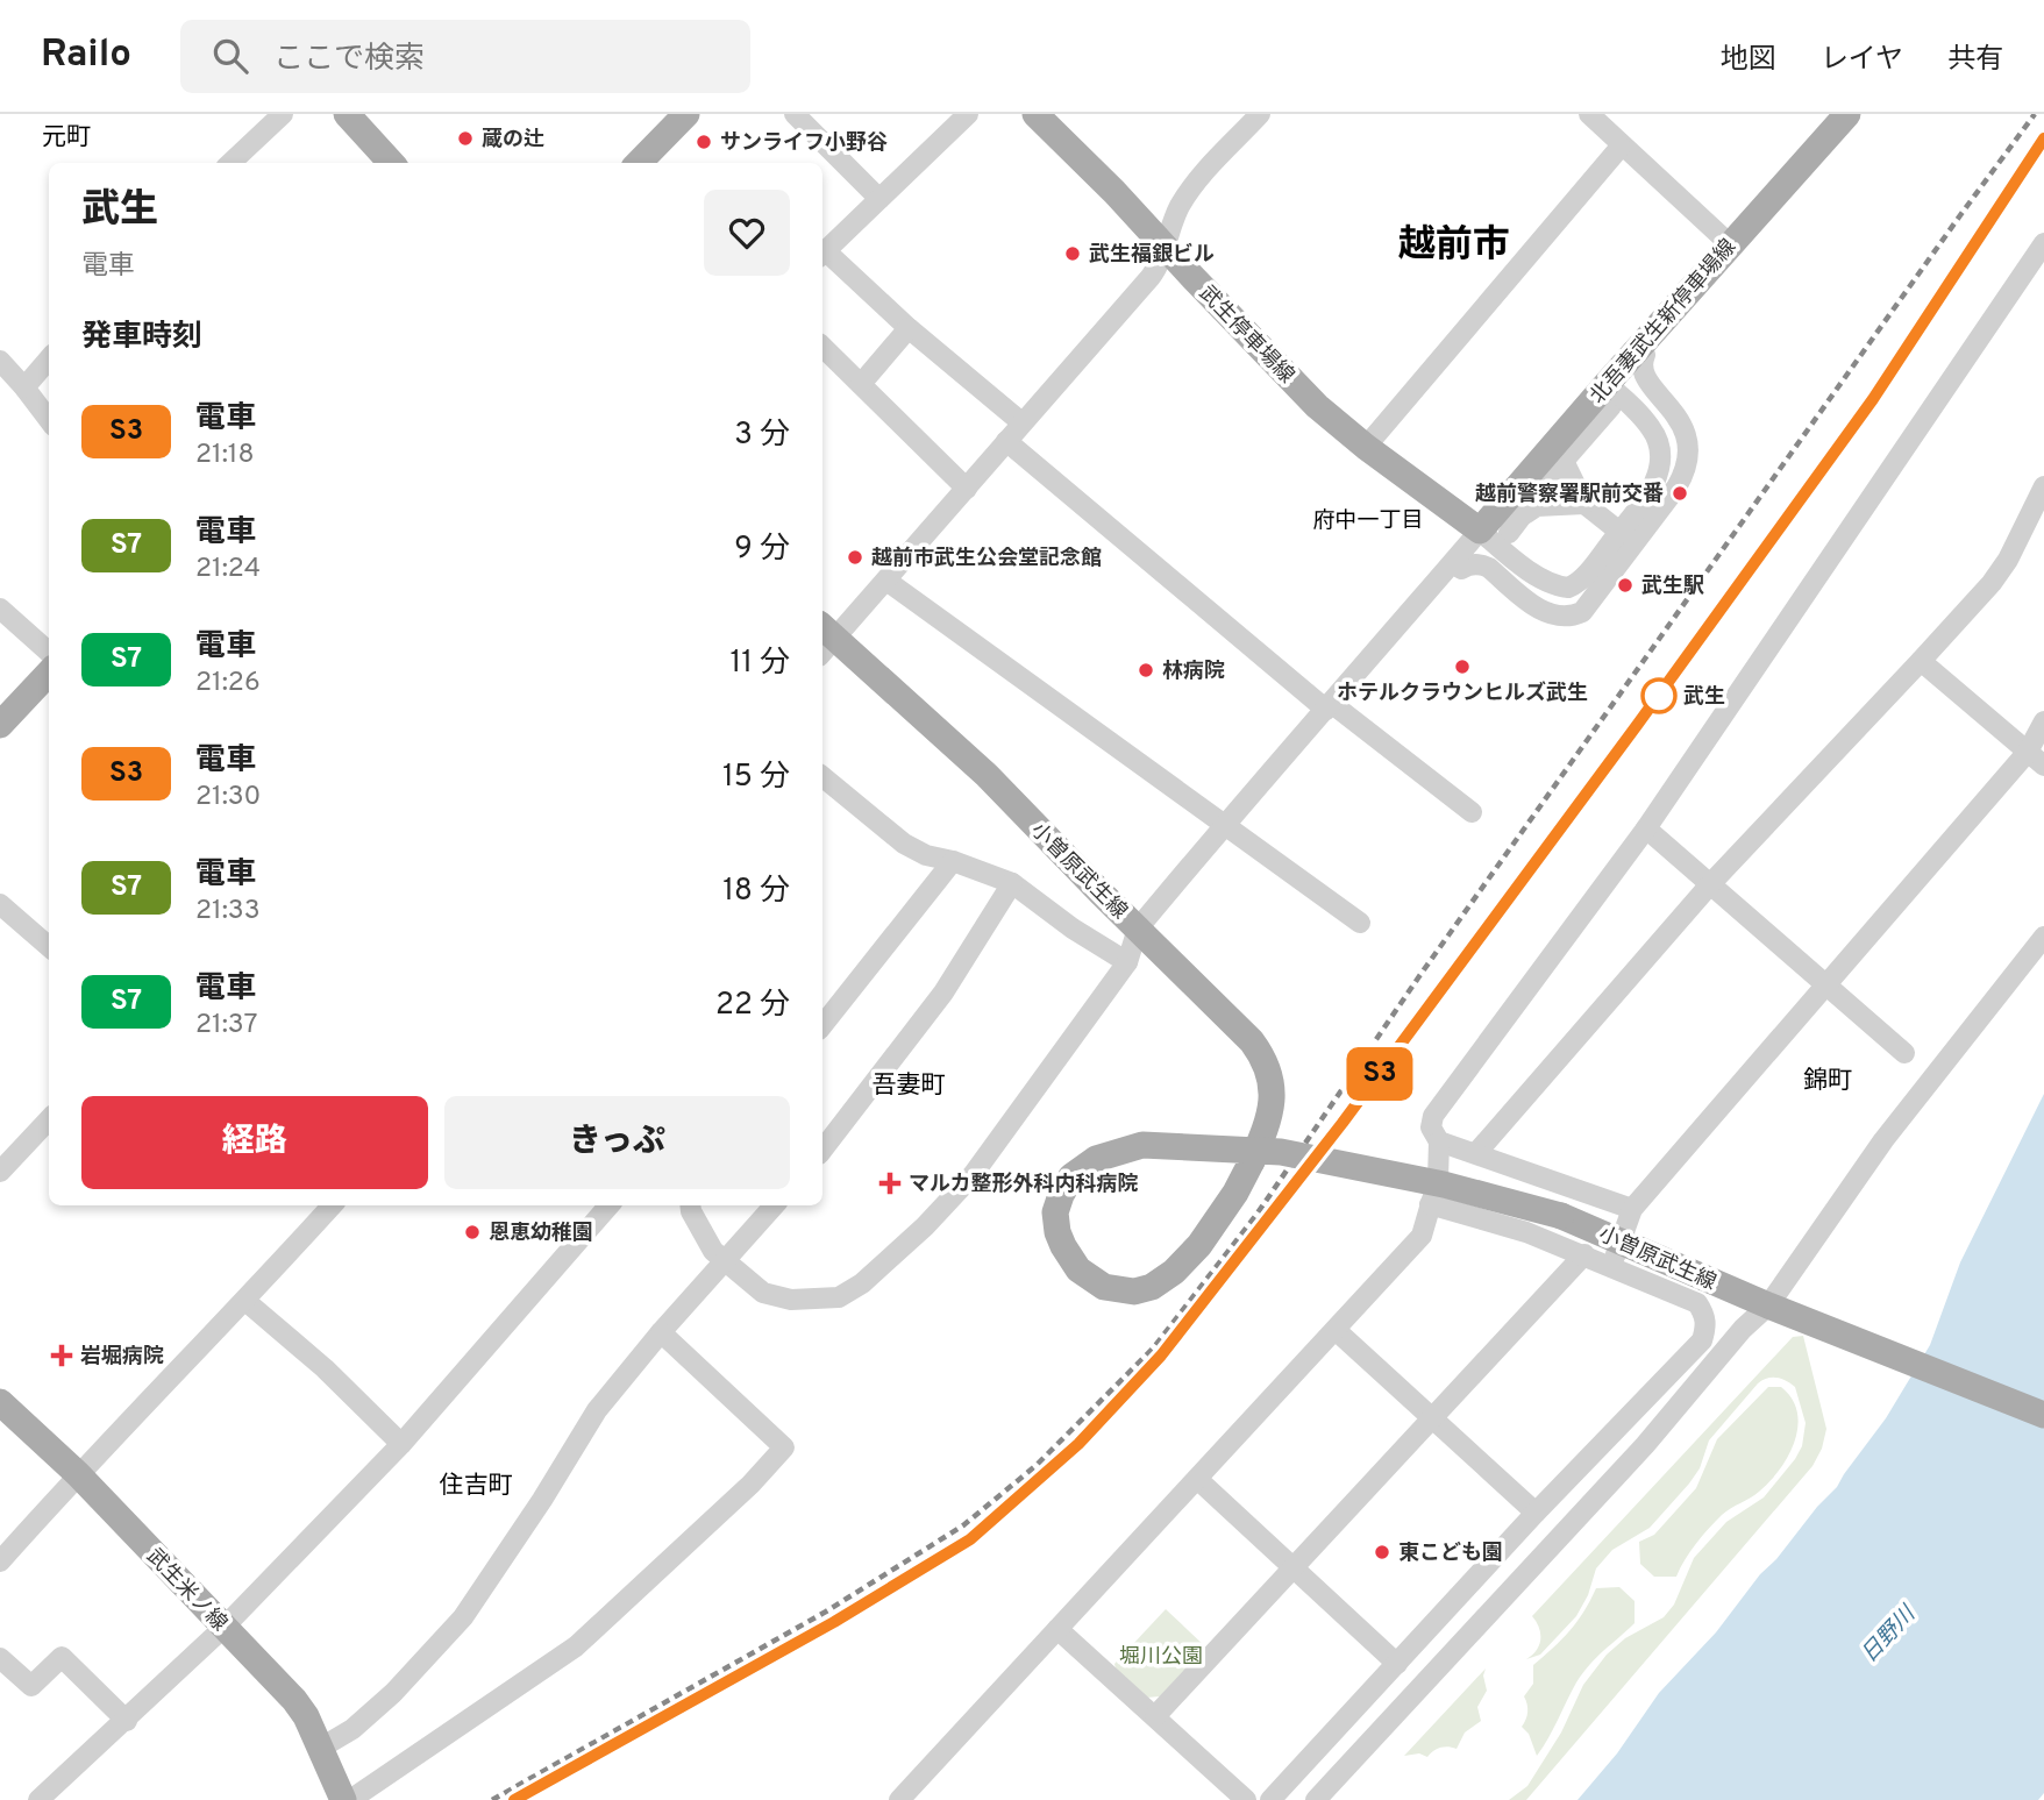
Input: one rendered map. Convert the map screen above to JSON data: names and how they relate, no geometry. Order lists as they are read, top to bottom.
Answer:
{
  "streets": {
    "main road": [
      "北吾妻武生新停車場線",
      "武生停車場線",
      "小曽原武生線",
      "武生米ノ線"
    ]
  },
  "crossings": [
    ["北吾妻武生新停車場線", "武生停車場線"]
  ],
  "districts": [
    "元町",
    "越前市",
    "府中一丁目",
    "錦町",
    "吾妻町",
    "住吉町"
  ],
  "water": ["日野川"],
  "parks": ["堀川公園"],
  "places": {
    "other": [
      "蔵の辻",
      "サンライフ小野谷",
      "武生福銀ビル",
      "越前警察署駅前交番",
      "越前市武生公会堂記念館",
      "武生駅",
      "ホテルクラウンヒルズ武生",
      "林病院",
      "武生",
      "恩恵幼稚園",
      "東こども園"
    ],
    "health": ["マルカ整形外科内科病院", "岩堀病院"]
  },
  "page": {
    "header": "Railo",
    "search": "ここで検索",
    "nav": ["地図", "レイヤ", "共有"],
    "on_map": "S3",
    "heading": [
      ["武生", "電車"],
      "発車時刻"
    ],
    "list": [
      {
        "mark": "S3",
        "name": "電車",
        "note": "21:18",
        "value": "3 分"
      },
      {
        "mark": "S7",
        "name": "電車",
        "note": "21:24",
        "value": "9 分"
      },
      {
        "mark": "S7",
        "name": "電車",
        "note": "21:26",
        "value": "11 分"
      },
      {
        "mark": "S3",
        "name": "電車",
        "note": "21:30",
        "value": "15 分"
      },
      {
        "mark": "S7",
        "name": "電車",
        "note": "21:33",
        "value": "18 分"
      },
      {
        "mark": "S7",
        "name": "電車",
        "note": "21:37",
        "value": "22 分"
      }
    ],
    "buttons": ["経路", "きっぷ"]
  }
}
